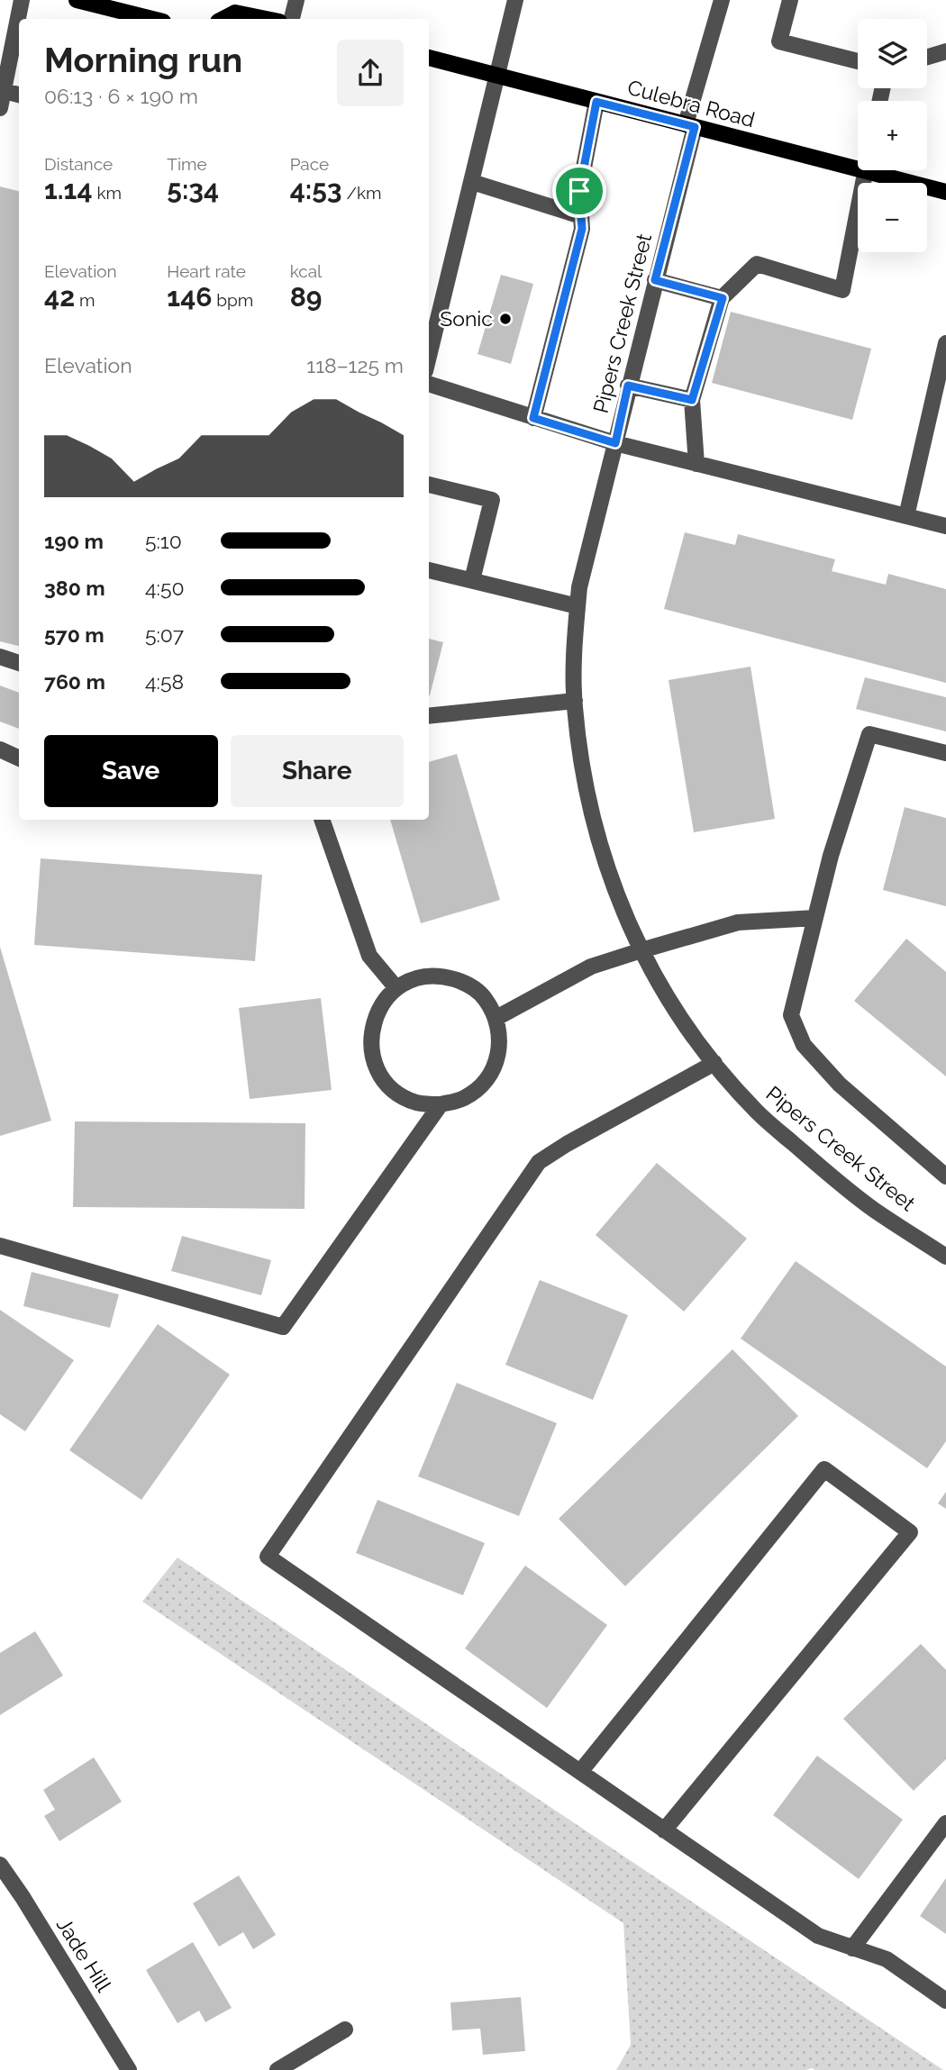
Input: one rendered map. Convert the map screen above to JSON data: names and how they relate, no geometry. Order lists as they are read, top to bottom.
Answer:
{
  "streets": {
    "main road": ["Culebra Road"],
    "street": ["Pipers Creek Street", "Jade Hill"]
  },
  "crossings": [
    ["Culebra Road", "Pipers Creek Street"]
  ],
  "places": ["Sonic"],
  "page": {
    "map_buttons": ["+", "−"],
    "heading": ["Morning run", "06:13 · 6 × 190 m"],
    "stats": [
      ["Distance", "1.14 km"],
      ["Time", "5:34"],
      ["Pace", "4:53 /km"],
      ["Elevation", "42 m"],
      ["Heart rate", "146 bpm"],
      ["kcal", "89"]
    ],
    "chart": ["Elevation", "118–125 m"],
    "list": [
      {
        "name": "190 m",
        "note": "5:10"
      },
      {
        "name": "380 m",
        "note": "4:50"
      },
      {
        "name": "570 m",
        "note": "5:07"
      },
      {
        "name": "760 m",
        "note": "4:58"
      }
    ],
    "buttons": ["Save", "Share"]
  }
}
